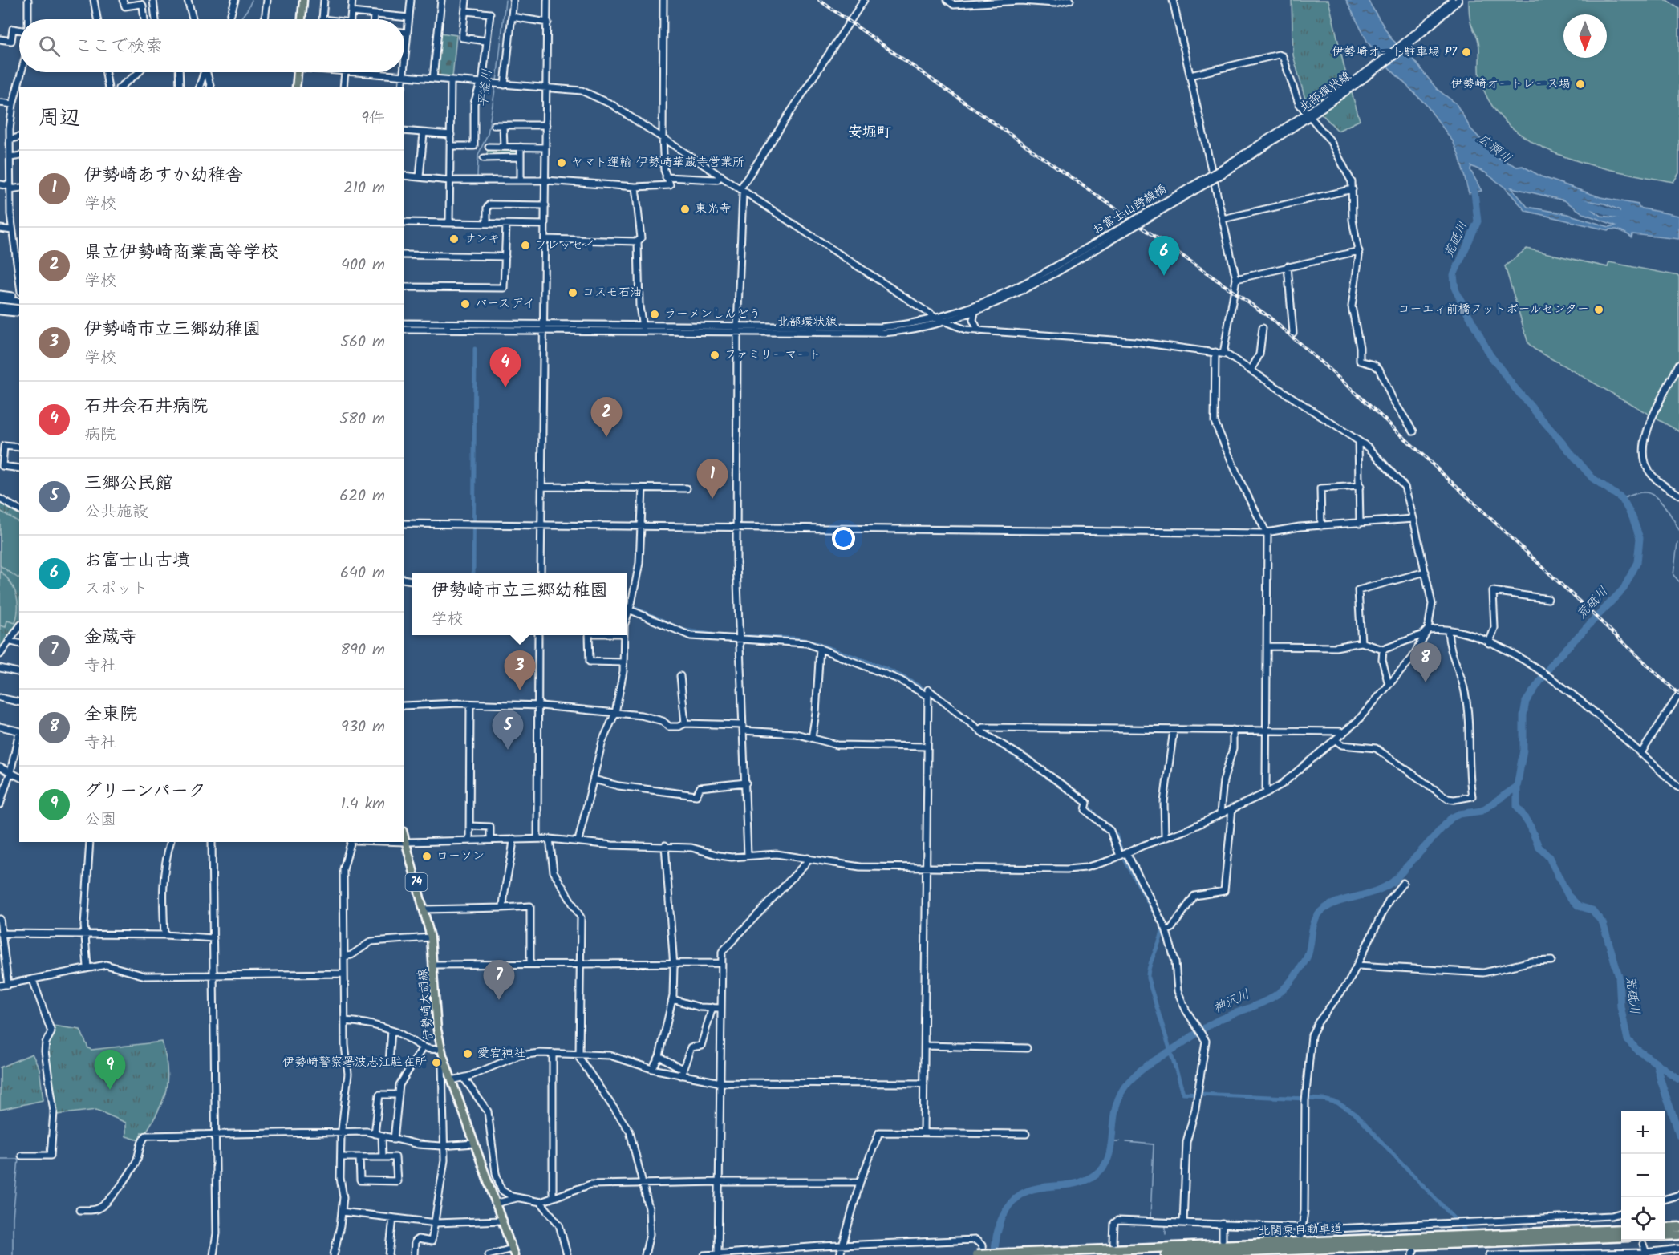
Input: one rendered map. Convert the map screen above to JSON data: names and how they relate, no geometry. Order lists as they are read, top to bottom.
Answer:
{
  "streets": {
    "highway": ["北関東自動車道"],
    "main road": ["74", "伊勢崎大胡線"],
    "street": ["北部環状線", "お富士山跨線橋"]
  },
  "crossings": [
    ["北部環状線", "お富士山跨線橋"]
  ],
  "districts": ["安堀町"],
  "water": [
    "平釜川",
    "広瀬川",
    "荒砥川",
    "神沢川"
  ],
  "places": [
    "伊勢崎オート駐車場 P7",
    "伊勢崎オートレース場",
    "ヤマト運輸 伊勢崎華蔵寺営業所",
    "東光寺",
    "サンキ",
    "フレッセイ",
    "コスモ石油",
    "バースデイ",
    "コーエィ前橋フットボールセンター",
    "ラーメンしんどう",
    "ファミリーマート",
    "ローソン",
    "愛宕神社",
    "伊勢崎警察署波志江駐在所"
  ],
  "north": "bottom",
  "page": {
    "search": "ここで検索",
    "heading": ["周辺", "9件"],
    "list": [
      {
        "mark": "1",
        "name": "伊勢崎あすか幼稚舎",
        "note": "学校",
        "value": "210 m"
      },
      {
        "mark": "2",
        "name": "県立伊勢崎商業高等学校",
        "note": "学校",
        "value": "400 m"
      },
      {
        "mark": "3",
        "name": "伊勢崎市立三郷幼稚園",
        "note": "学校",
        "value": "560 m"
      },
      {
        "mark": "4",
        "name": "石井会石井病院",
        "note": "病院",
        "value": "580 m"
      },
      {
        "mark": "5",
        "name": "三郷公民館",
        "note": "公共施設",
        "value": "620 m"
      },
      {
        "mark": "6",
        "name": "お富士山古墳",
        "note": "スポット",
        "value": "640 m"
      },
      {
        "mark": "7",
        "name": "金蔵寺",
        "note": "寺社",
        "value": "890 m"
      },
      {
        "mark": "8",
        "name": "全東院",
        "note": "寺社",
        "value": "930 m"
      },
      {
        "mark": "9",
        "name": "グリーンパーク",
        "note": "公園",
        "value": "1.4 km"
      }
    ],
    "pins": [
      "6",
      "4",
      "2",
      "1",
      "8",
      "3",
      "5",
      "7",
      "9"
    ],
    "popup": ["伊勢崎市立三郷幼稚園", "学校"],
    "map_buttons": ["+", "−"]
  }
}
